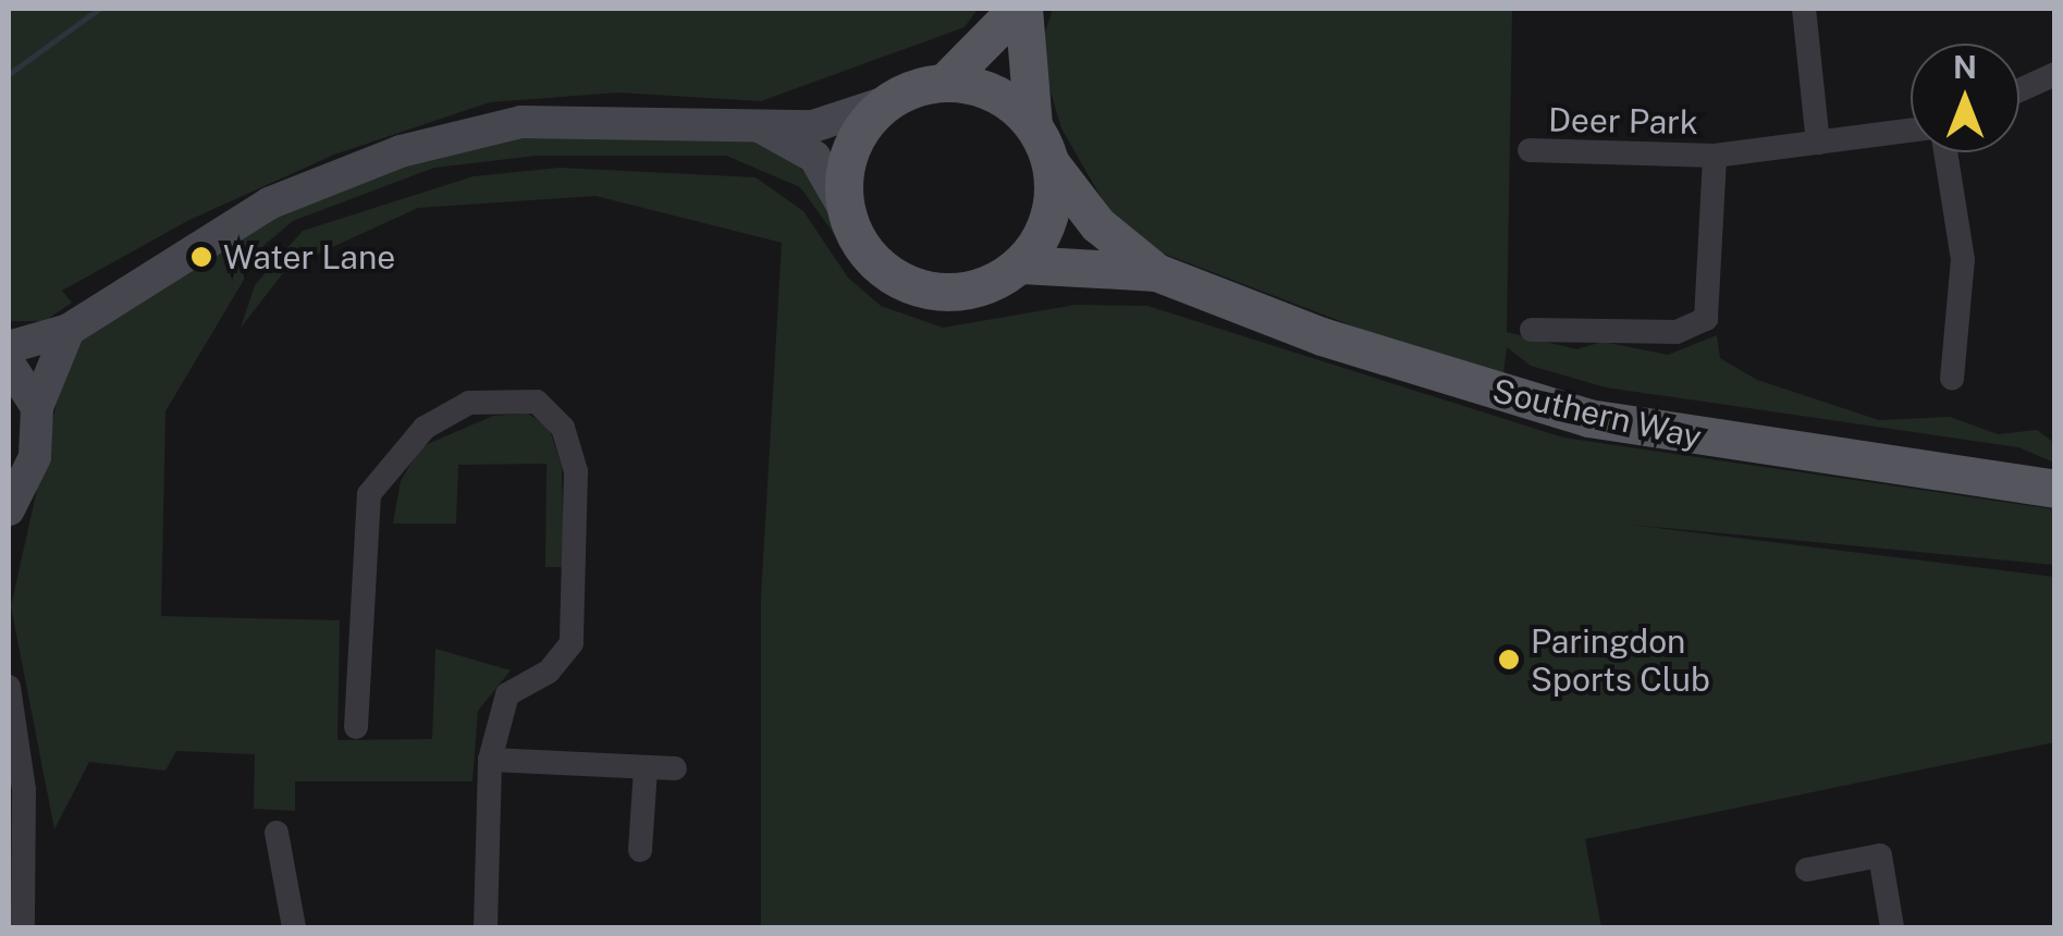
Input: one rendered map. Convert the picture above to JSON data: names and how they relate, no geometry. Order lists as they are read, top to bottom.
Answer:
{
  "streets": {
    "main road": ["Southern Way"],
    "street": ["Deer Park"]
  },
  "places": ["Water Lane", "Paringdon Sports Club"],
  "north": "top"
}
